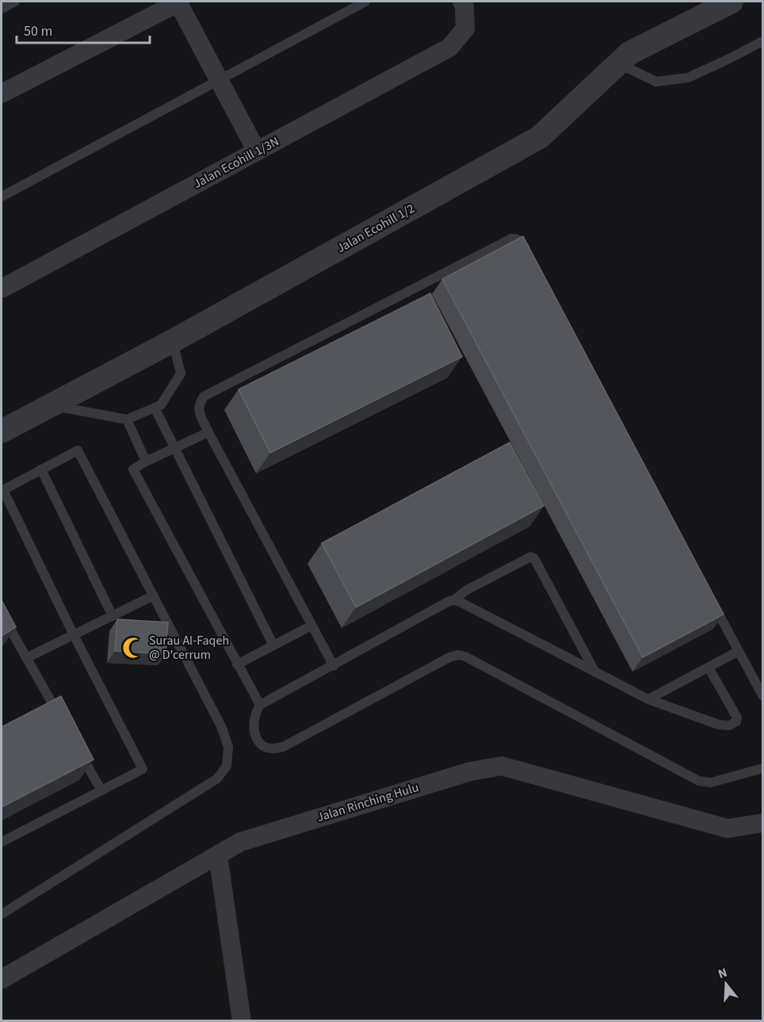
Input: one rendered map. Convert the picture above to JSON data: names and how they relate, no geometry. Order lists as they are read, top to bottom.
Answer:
{
  "streets": {
    "street": ["Jalan Ecohill 1/3N", "Jalan Ecohill 1/2", "Jalan Rinching Hulu"]
  },
  "places": {
    "mosque": ["Surau Al-Faqeh @ D'cerrum"]
  },
  "scale_bar": "50 m",
  "north": "top"
}
